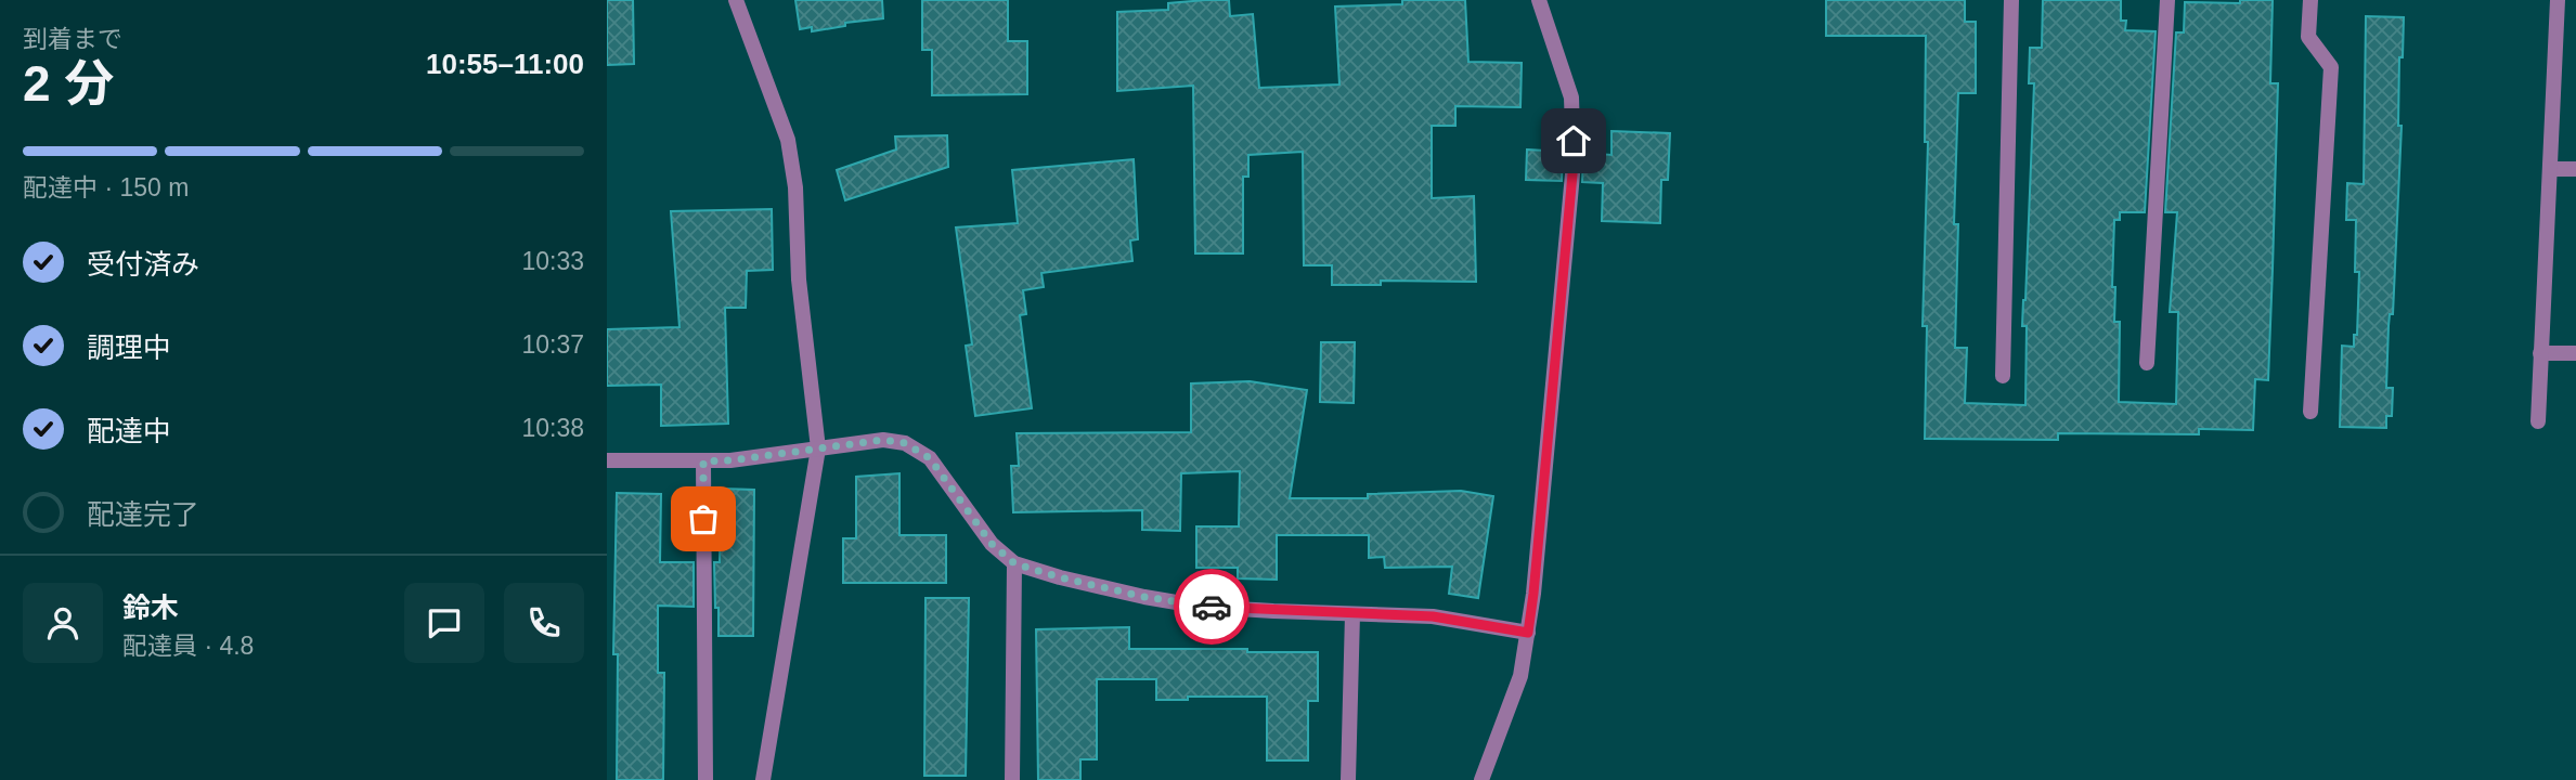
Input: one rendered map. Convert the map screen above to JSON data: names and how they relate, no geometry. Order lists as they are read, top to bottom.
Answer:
{
  "page": {
    "heading": ["2 分", "到着まで", "10:55–11:00"],
    "panel": ["鈴木", "配達員 · 4.8"],
    "bar": "配達中 · 150 m",
    "list": [
      ["受付済み", "10:33"],
      ["調理中", "10:37"],
      ["配達中", "10:38"],
      "配達完了"
    ]
  }
}
